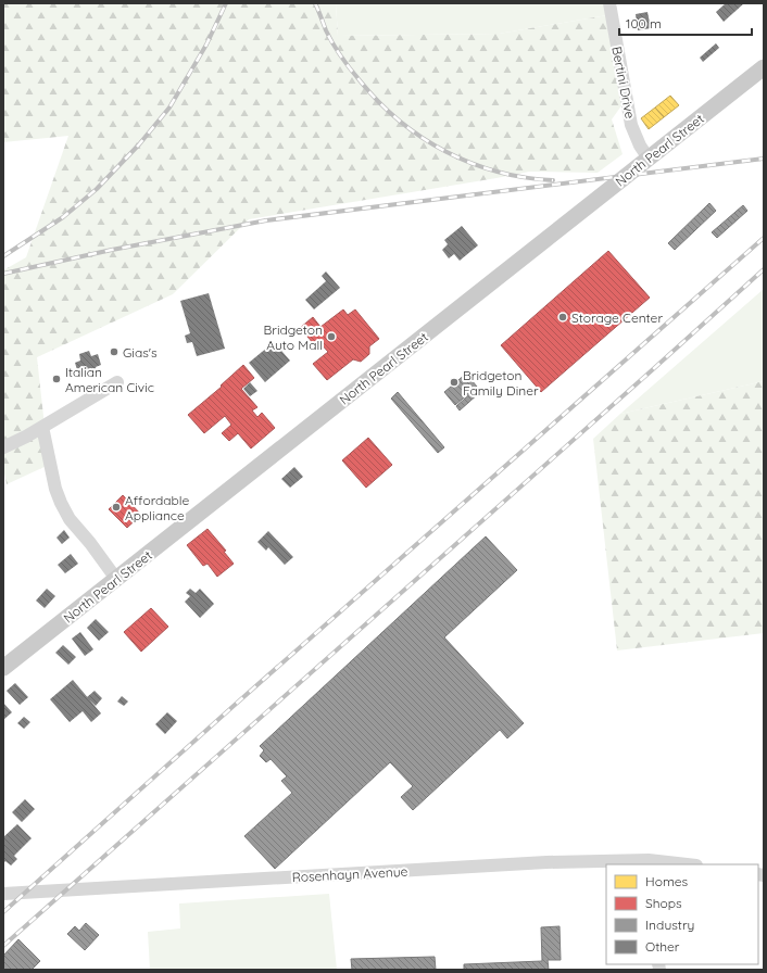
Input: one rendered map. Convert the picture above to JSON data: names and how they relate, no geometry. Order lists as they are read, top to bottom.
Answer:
{
  "streets": {
    "main road": ["North Pearl Street"],
    "street": ["Bertini Drive", "Rosenhayn Avenue"]
  },
  "crossings": [
    ["Bertini Drive", "North Pearl Street"]
  ],
  "places": [
    "Storage Center",
    "Bridgeton Auto Mall",
    "Gias's",
    "Italian American Civic",
    "Bridgeton Family Diner",
    "Affordable Appliance"
  ],
  "legend": [
    "Homes",
    "Shops",
    "Industry",
    "Other"
  ],
  "scale_bar": "100 m"
}
